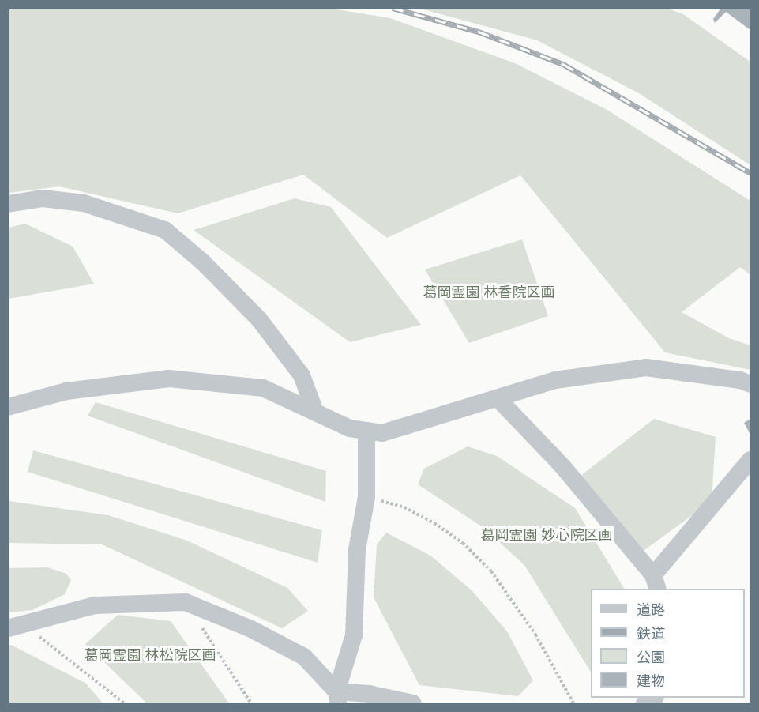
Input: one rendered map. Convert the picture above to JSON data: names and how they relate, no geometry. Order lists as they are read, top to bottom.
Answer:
{
  "parks": ["葛岡霊園 林香院区画", "葛岡霊園 妙心院区画", "葛岡霊園 林松院区画"],
  "legend": [
    "道路",
    "鉄道",
    "公園",
    "建物"
  ]
}
